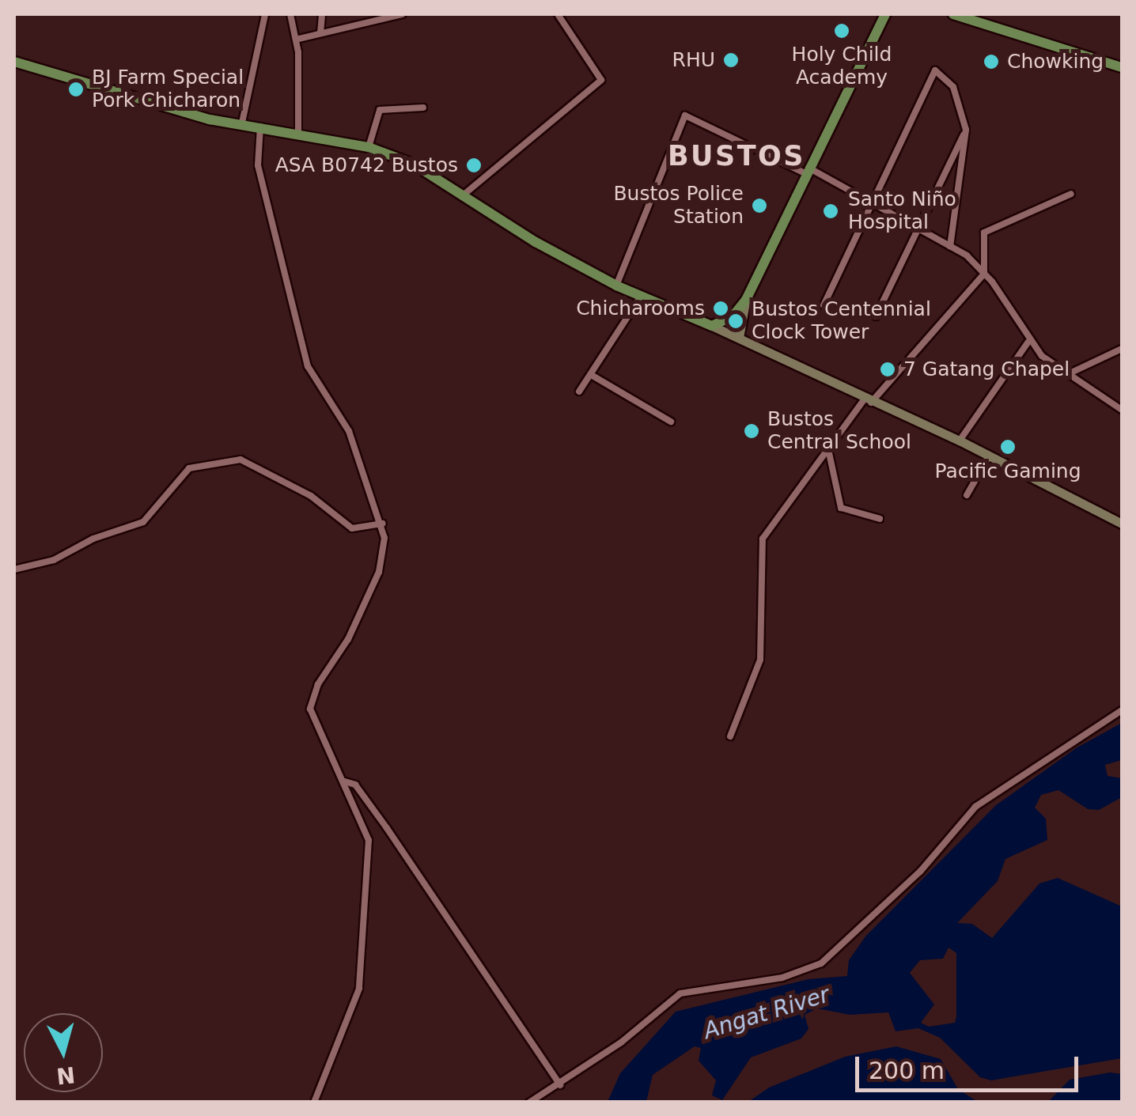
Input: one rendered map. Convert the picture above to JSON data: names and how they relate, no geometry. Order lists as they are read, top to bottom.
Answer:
{
  "districts": ["BUSTOS"],
  "water": ["Angat River"],
  "places": [
    "Holy Child Academy",
    "RHU",
    "Chowking",
    "BJ Farm Special Pork Chicharon",
    "ASA B0742 Bustos",
    "Bustos Police Station",
    "Santo Niño Hospital",
    "Chicharooms",
    "Bustos Centennial Clock Tower",
    "7 Gatang Chapel",
    "Bustos Central School",
    "Pacific Gaming"
  ],
  "scale_bar": "200 m",
  "north": "bottom"
}
